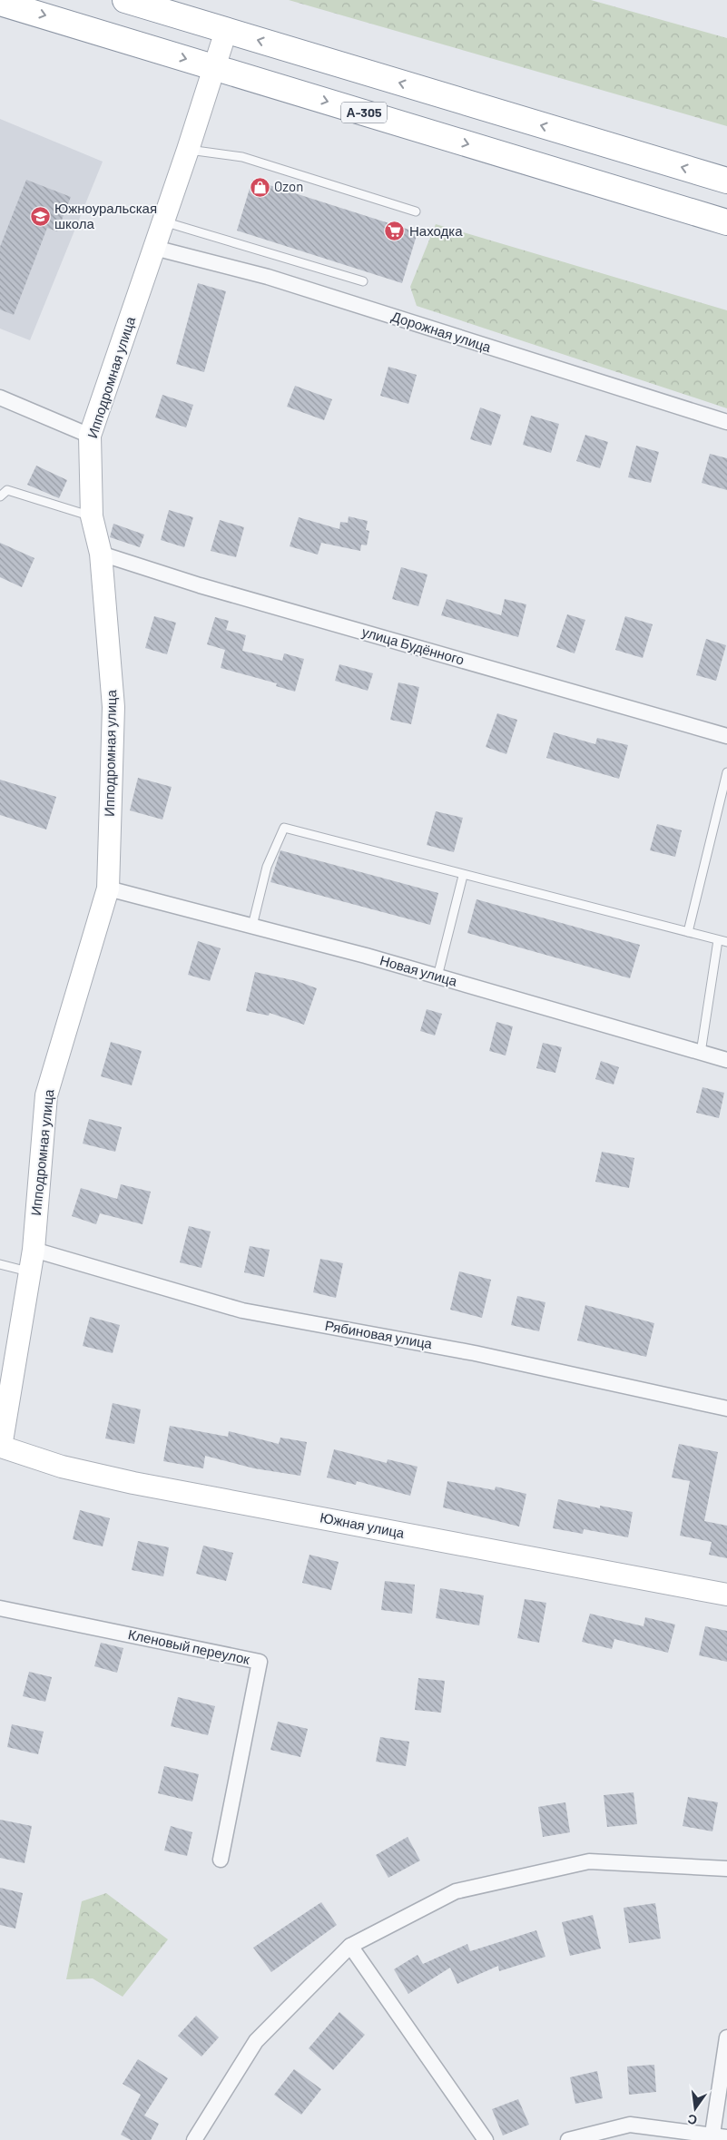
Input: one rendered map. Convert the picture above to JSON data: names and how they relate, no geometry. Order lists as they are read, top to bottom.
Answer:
{
  "streets": {
    "highway": ["А-305"],
    "street": [
      "Дорожная улица",
      "Ипподромная улица",
      "улица Будённого",
      "Новая улица",
      "Рябиновая улица",
      "Южная улица",
      "Кленовый переулок"
    ]
  },
  "crossings": [
    ["А-305", "Ипподромная улица"],
    ["Дорожная улица", "Ипподромная улица"],
    ["Ипподромная улица", "улица Будённого"],
    ["Ипподромная улица", "Новая улица"],
    ["Ипподромная улица", "Рябиновая улица"],
    ["Ипподромная улица", "Южная улица"]
  ],
  "places": {
    "shop": ["Ozon"],
    "school or university": ["Южноуральская школа"],
    "supermarket": ["Находка"]
  },
  "north": "bottom"
}
